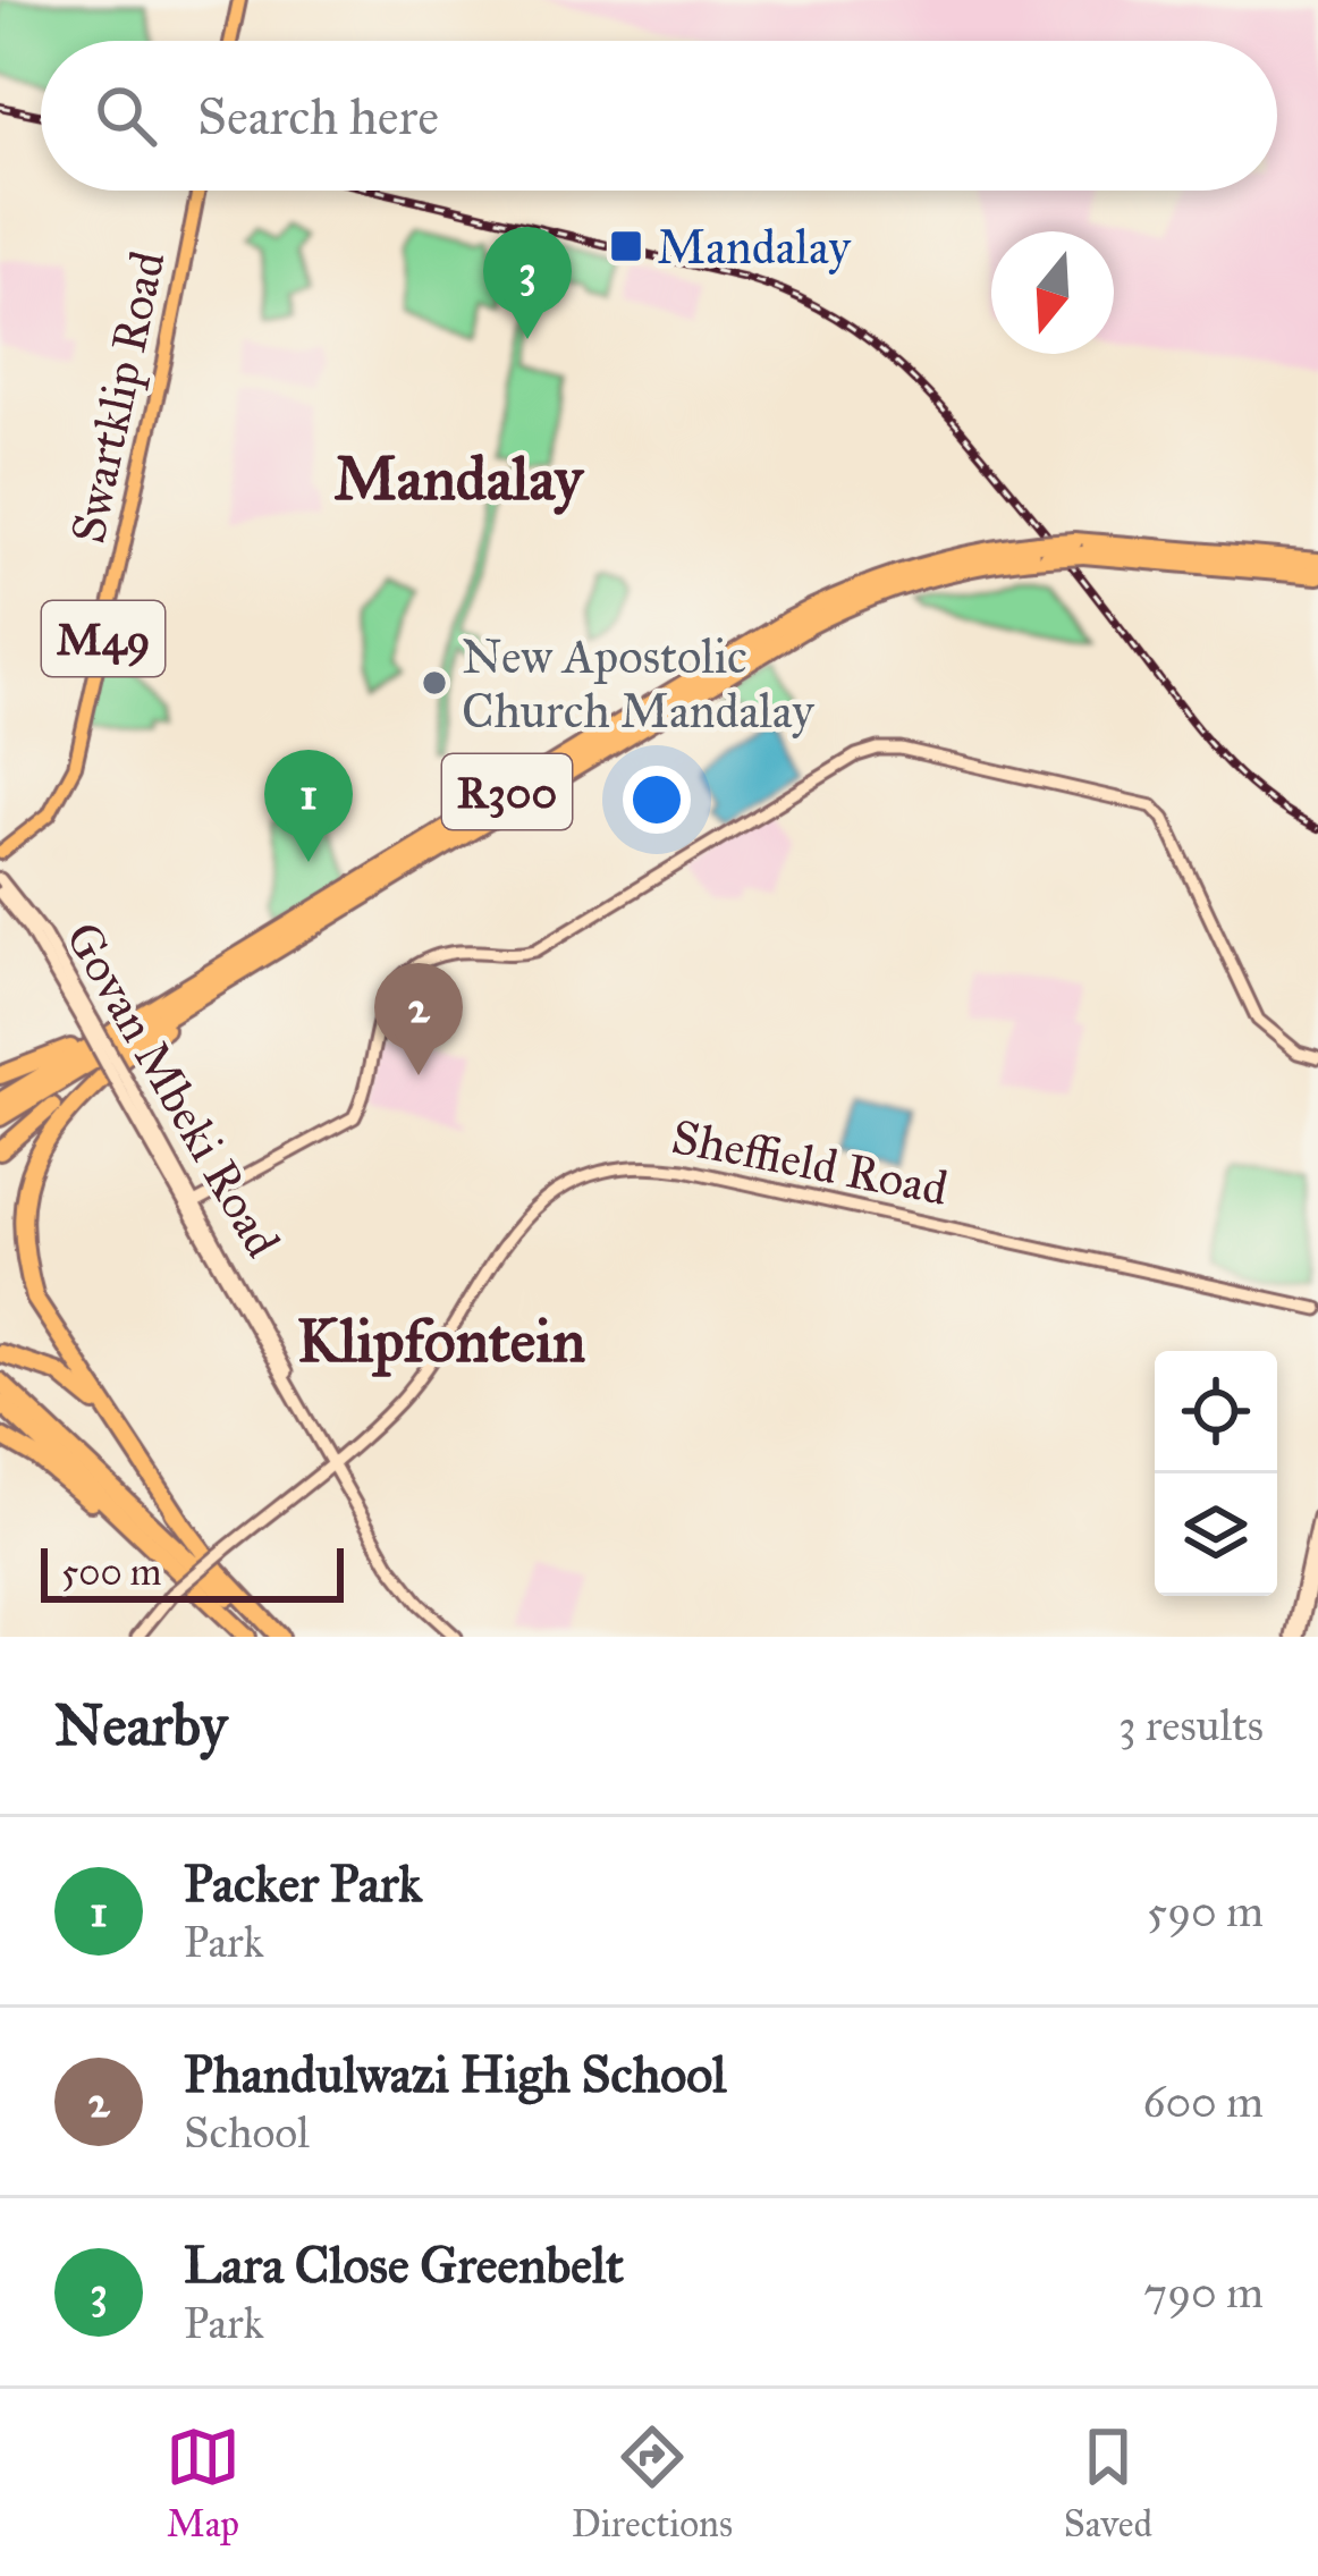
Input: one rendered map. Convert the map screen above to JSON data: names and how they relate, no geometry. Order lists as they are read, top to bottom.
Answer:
{
  "streets": {
    "highway": ["R300"],
    "main road": ["Swartklip Road", "M49"],
    "street": ["Govan Mbeki Road", "Sheffield Road"]
  },
  "crossings": [
    ["Govan Mbeki Road", "Sheffield Road"]
  ],
  "districts": ["Mandalay", "Klipfontein"],
  "places": {
    "transit": ["Mandalay"],
    "other": ["New Apostolic Church Mandalay"]
  },
  "scale_bar": "500 m",
  "north": "bottom",
  "page": {
    "search": "Search here",
    "pins": ["3", "1", "2"],
    "scale": "500 m",
    "heading": ["Nearby", "3 results"],
    "list": [
      {
        "mark": "1",
        "name": "Packer Park",
        "note": "Park",
        "value": "590 m"
      },
      {
        "mark": "2",
        "name": "Phandulwazi High School",
        "note": "School",
        "value": "600 m"
      },
      {
        "mark": "3",
        "name": "Lara Close Greenbelt",
        "note": "Park",
        "value": "790 m"
      }
    ],
    "nav": ["Map", "Directions", "Saved"]
  }
}
